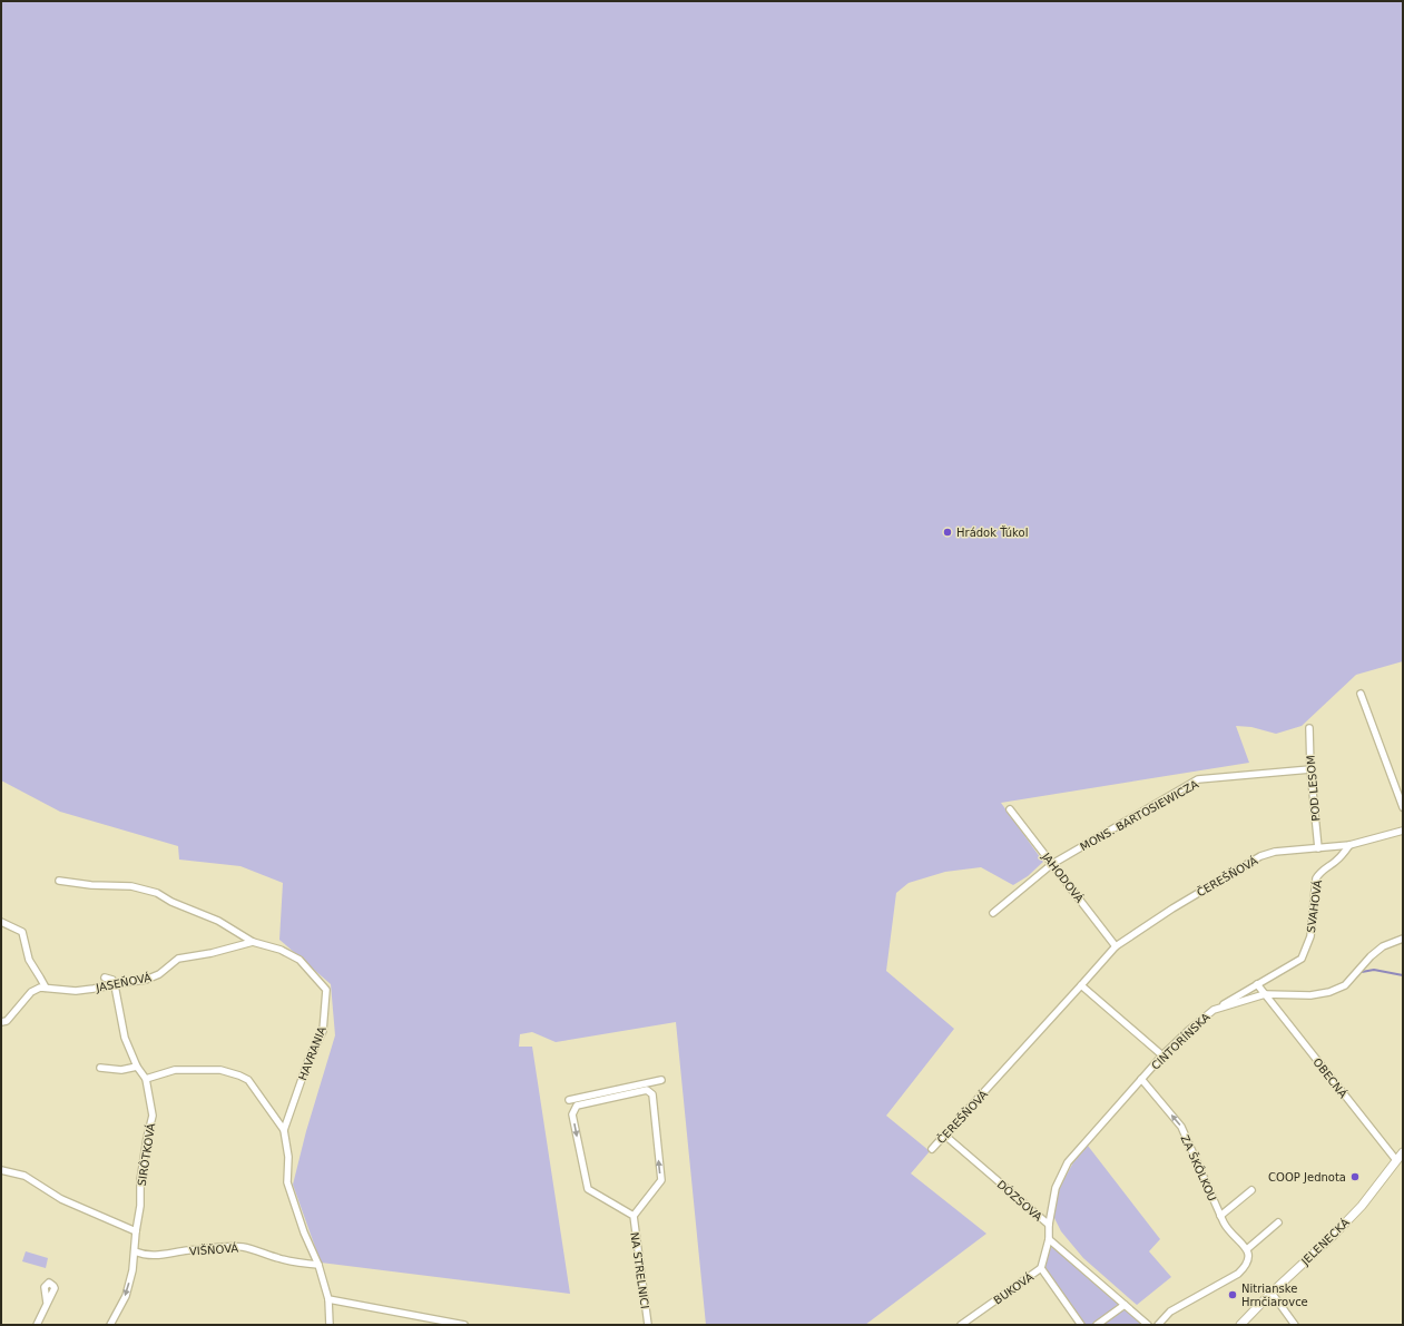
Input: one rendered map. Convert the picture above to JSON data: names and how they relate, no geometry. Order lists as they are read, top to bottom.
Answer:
{
  "streets": {
    "street": [
      "POD LESOM",
      "MONS. BARTOSIEWICZA",
      "ČEREŠŇOVÁ",
      "JAHODOVÁ",
      "SVAHOVÁ",
      "JASEŇOVÁ",
      "CINTORÍNSKA",
      "HAVRANIA",
      "OBECNÁ",
      "SIRÔTKOVÁ",
      "ZA ŠKÔLKOU",
      "DÓZSOVA",
      "JELENECKÁ",
      "VIŠŇOVÁ",
      "NA STRELNICI",
      "BUKOVÁ"
    ]
  },
  "crossings": [
    ["POD LESOM", "MONS. BARTOSIEWICZA"],
    ["POD LESOM", "ČEREŠŇOVÁ"],
    ["MONS. BARTOSIEWICZA", "JAHODOVÁ"],
    ["ČEREŠŇOVÁ", "JAHODOVÁ"],
    ["ČEREŠŇOVÁ", "SVAHOVÁ"],
    ["ČEREŠŇOVÁ", "DÓZSOVA"],
    ["SVAHOVÁ", "CINTORÍNSKA"],
    ["SVAHOVÁ", "OBECNÁ"],
    ["JASEŇOVÁ", "HAVRANIA"],
    ["JASEŇOVÁ", "SIRÔTKOVÁ"],
    ["CINTORÍNSKA", "OBECNÁ"],
    ["CINTORÍNSKA", "ZA ŠKÔLKOU"],
    ["CINTORÍNSKA", "DÓZSOVA"],
    ["HAVRANIA", "VIŠŇOVÁ"],
    ["OBECNÁ", "JELENECKÁ"],
    ["SIRÔTKOVÁ", "VIŠŇOVÁ"],
    ["DÓZSOVA", "BUKOVÁ"]
  ],
  "one_way": ["ZA ŠKÔLKOU"],
  "places": ["Hrádok Ťúkol", "COOP Jednota", "Nitrianske Hrnčiarovce"]
}
